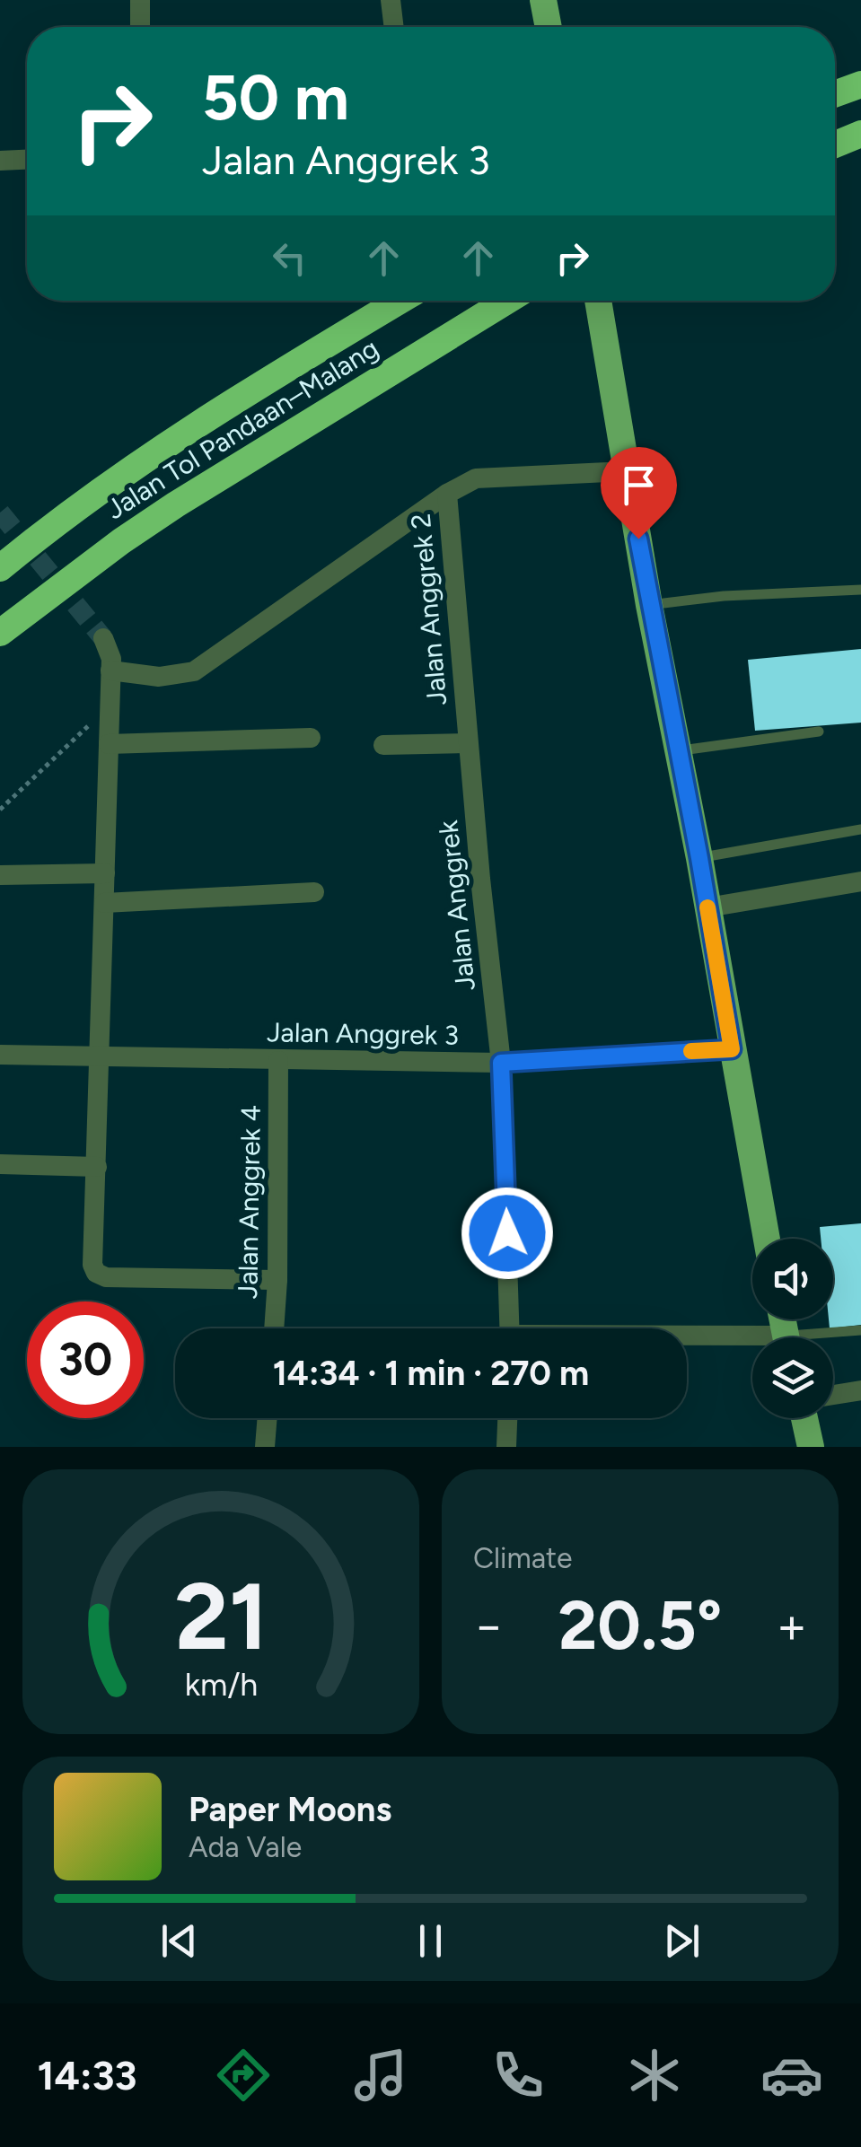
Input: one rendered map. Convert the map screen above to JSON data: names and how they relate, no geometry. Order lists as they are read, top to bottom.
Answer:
{
  "streets": {
    "highway": ["Jalan Tol Pandaan–Malang"],
    "street": [
      "Jalan Anggrek 2",
      "Jalan Anggrek",
      "Jalan Anggrek 3",
      "Jalan Anggrek 4"
    ]
  },
  "crossings": [
    ["Jalan Anggrek 2", "Jalan Anggrek"],
    ["Jalan Anggrek", "Jalan Anggrek 3"],
    ["Jalan Anggrek 3", "Jalan Anggrek 4"]
  ],
  "page": {
    "turn": ["50 m", "Jalan Anggrek 3"],
    "limit": "30",
    "trip": "14:34 · 1 min · 270 m",
    "tile": "Climate",
    "heat": ["−", "20.5°", "+"],
    "song": ["Paper Moons", "Ada Vale"],
    "tabs": "14:33",
    "gauge": ["21", "km/h"]
  }
}
